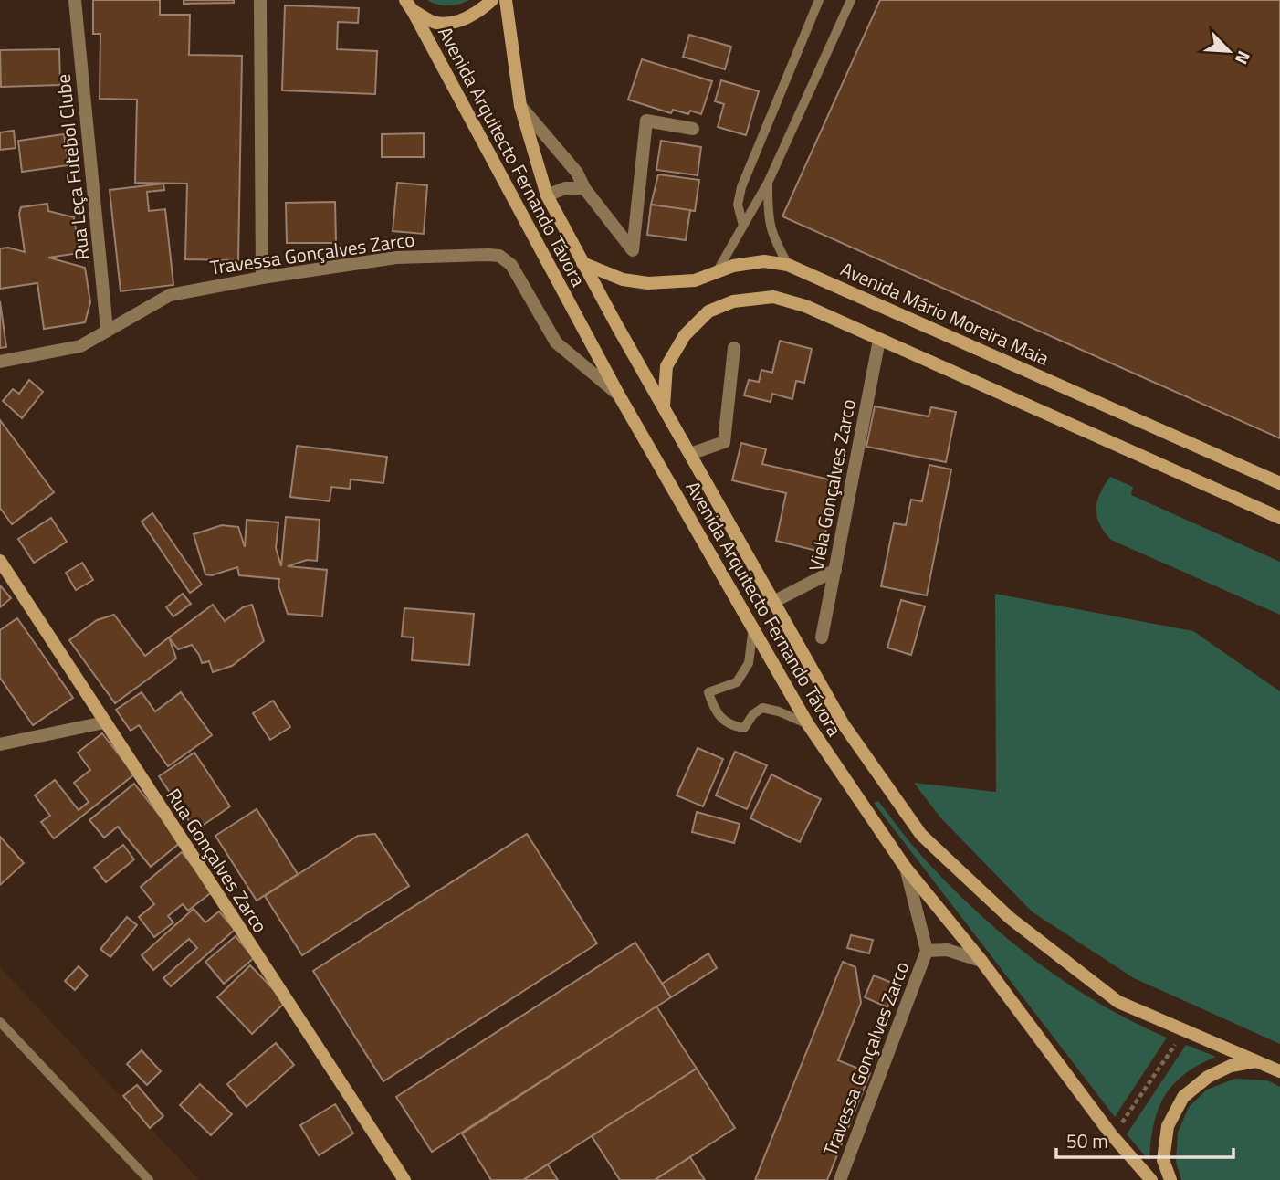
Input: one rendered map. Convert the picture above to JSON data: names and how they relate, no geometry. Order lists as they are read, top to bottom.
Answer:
{
  "streets": {
    "main road": ["Avenida Arquitecto Fernando Távora", "Avenida Mário Moreira Maia", "Rua Gonçalves Zarco"],
    "street": ["Rua Leça Futebol Clube", "Travessa Gonçalves Zarco", "Viela Gonçalves Zarco"]
  },
  "crossings": [
    ["Avenida Arquitecto Fernando Távora", "Travessa Gonçalves Zarco"],
    ["Avenida Arquitecto Fernando Távora", "Avenida Mário Moreira Maia"],
    ["Rua Leça Futebol Clube", "Travessa Gonçalves Zarco"]
  ],
  "scale_bar": "50 m",
  "north": "bottom right"
}
